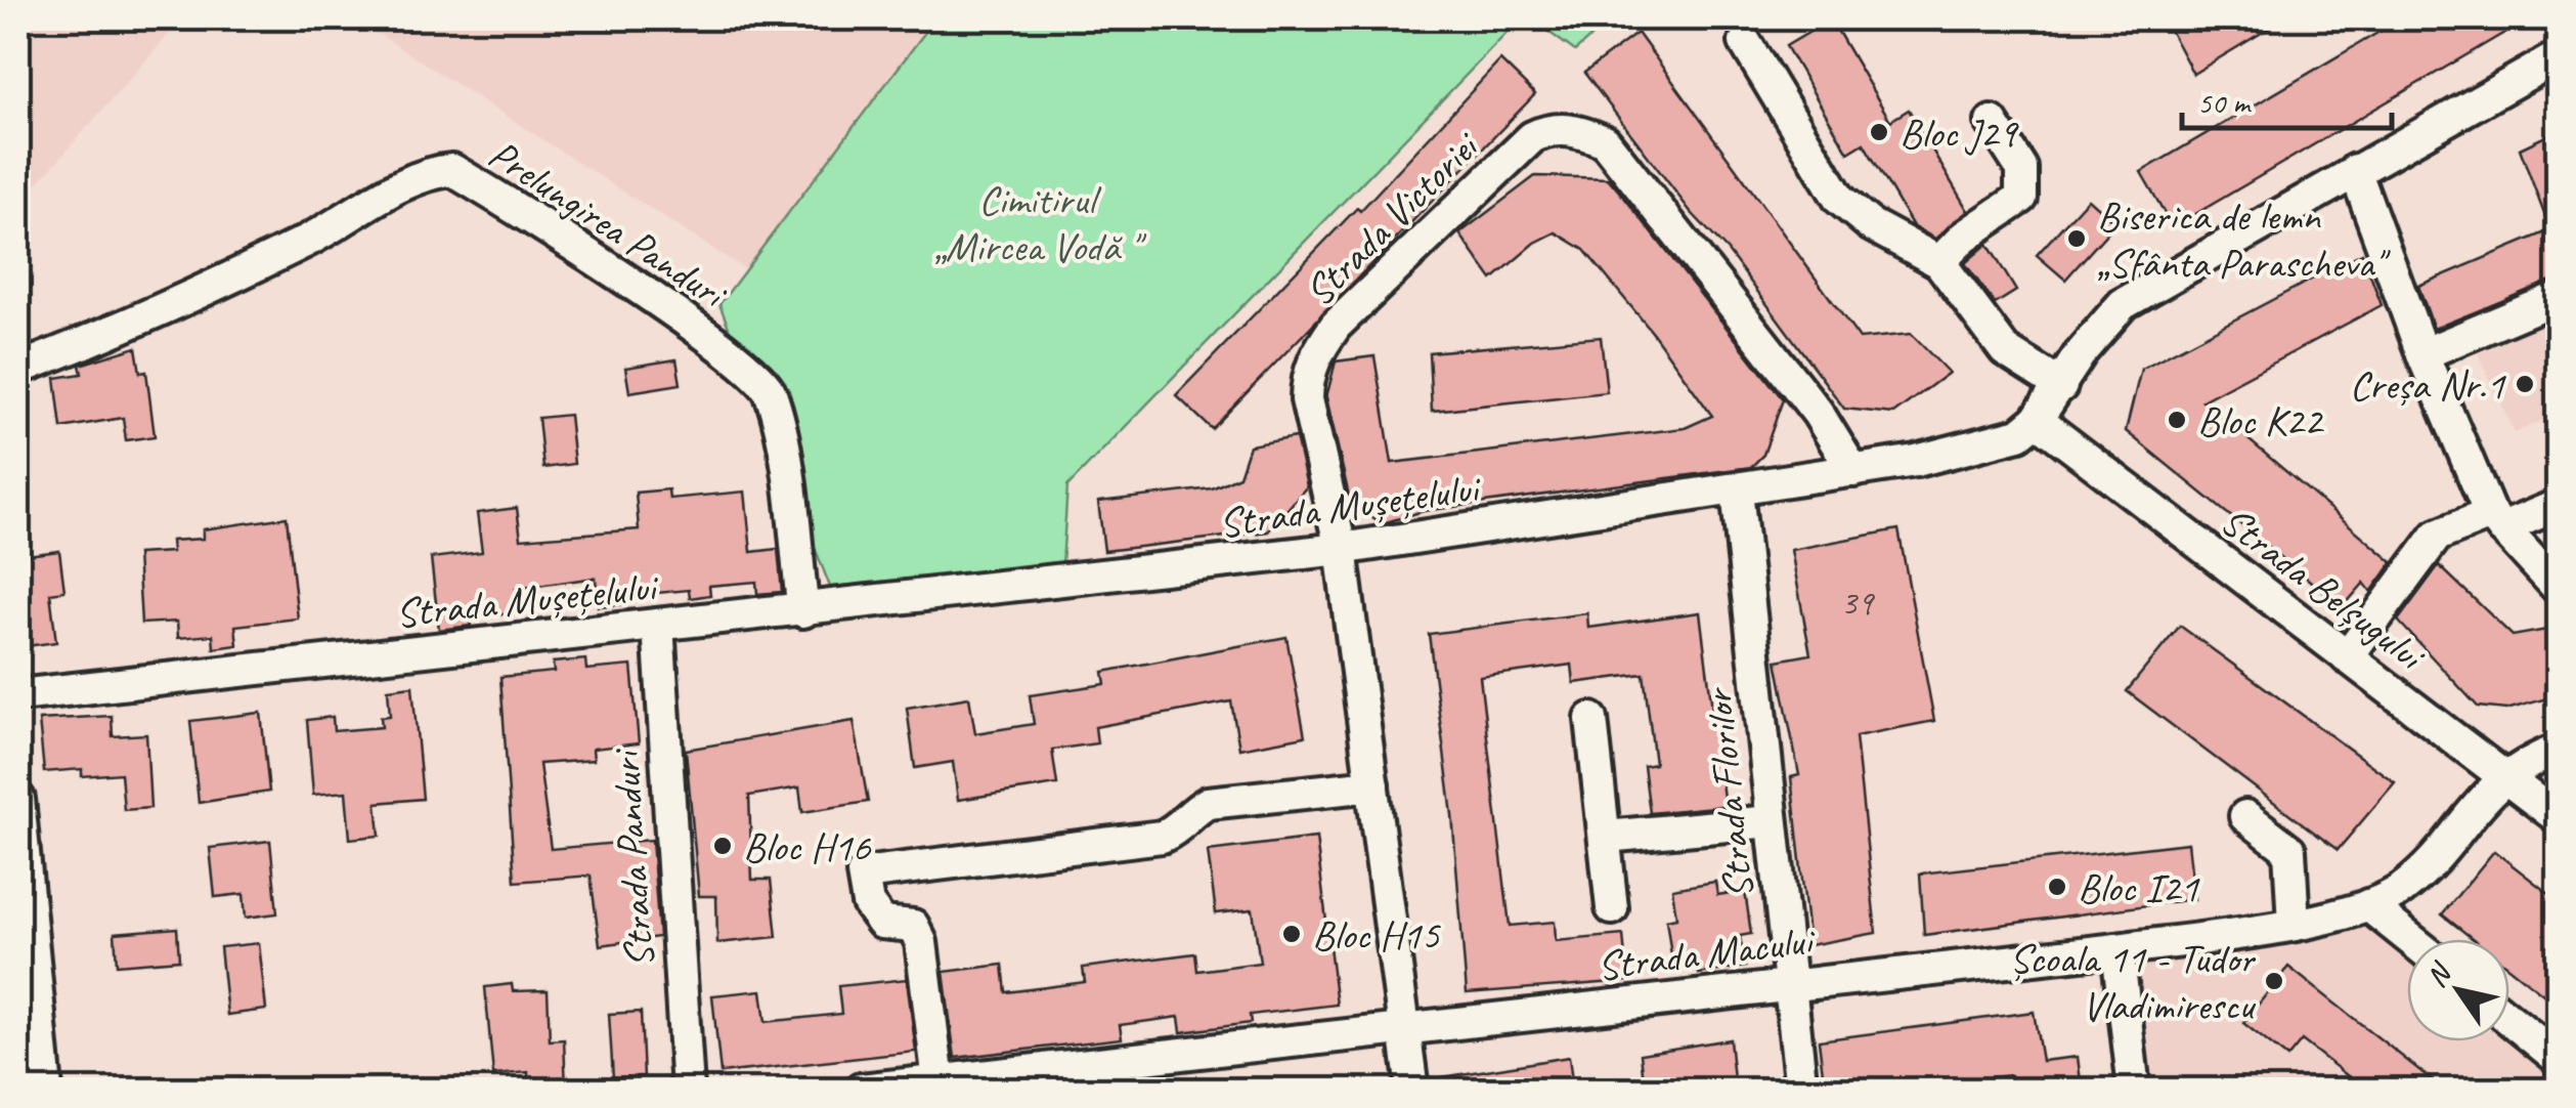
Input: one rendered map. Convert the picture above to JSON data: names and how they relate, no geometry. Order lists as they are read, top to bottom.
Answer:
{
  "streets": {
    "street": [
      "Strada Victoriei",
      "Prelungirea Panduri",
      "Strada Mușețelului",
      "Strada Belșugului",
      "Strada Florilor",
      "Strada Panduri",
      "Strada Macului"
    ]
  },
  "crossings": [
    ["Strada Victoriei", "Strada Mușețelului"],
    ["Strada Victoriei", "Strada Macului"],
    ["Prelungirea Panduri", "Strada Mușețelului"],
    ["Strada Mușețelului", "Strada Belșugului"],
    ["Strada Mușețelului", "Strada Florilor"],
    ["Strada Mușețelului", "Strada Panduri"],
    ["Strada Belșugului", "Strada Macului"],
    ["Strada Florilor", "Strada Macului"]
  ],
  "parks": ["Cimitirul „Mircea Vodă \""],
  "places": [
    "Bloc J29",
    "Biserica de lemn „Sfânta Parascheva\"",
    "Creșa Nr.1",
    "Bloc K22",
    "Bloc H16",
    "Bloc I21",
    "Bloc H15",
    "Școala 11 - Tudor Vladimirescu"
  ],
  "house_numbers": ["39"],
  "scale_bar": "50 m",
  "north": "top left"
}
